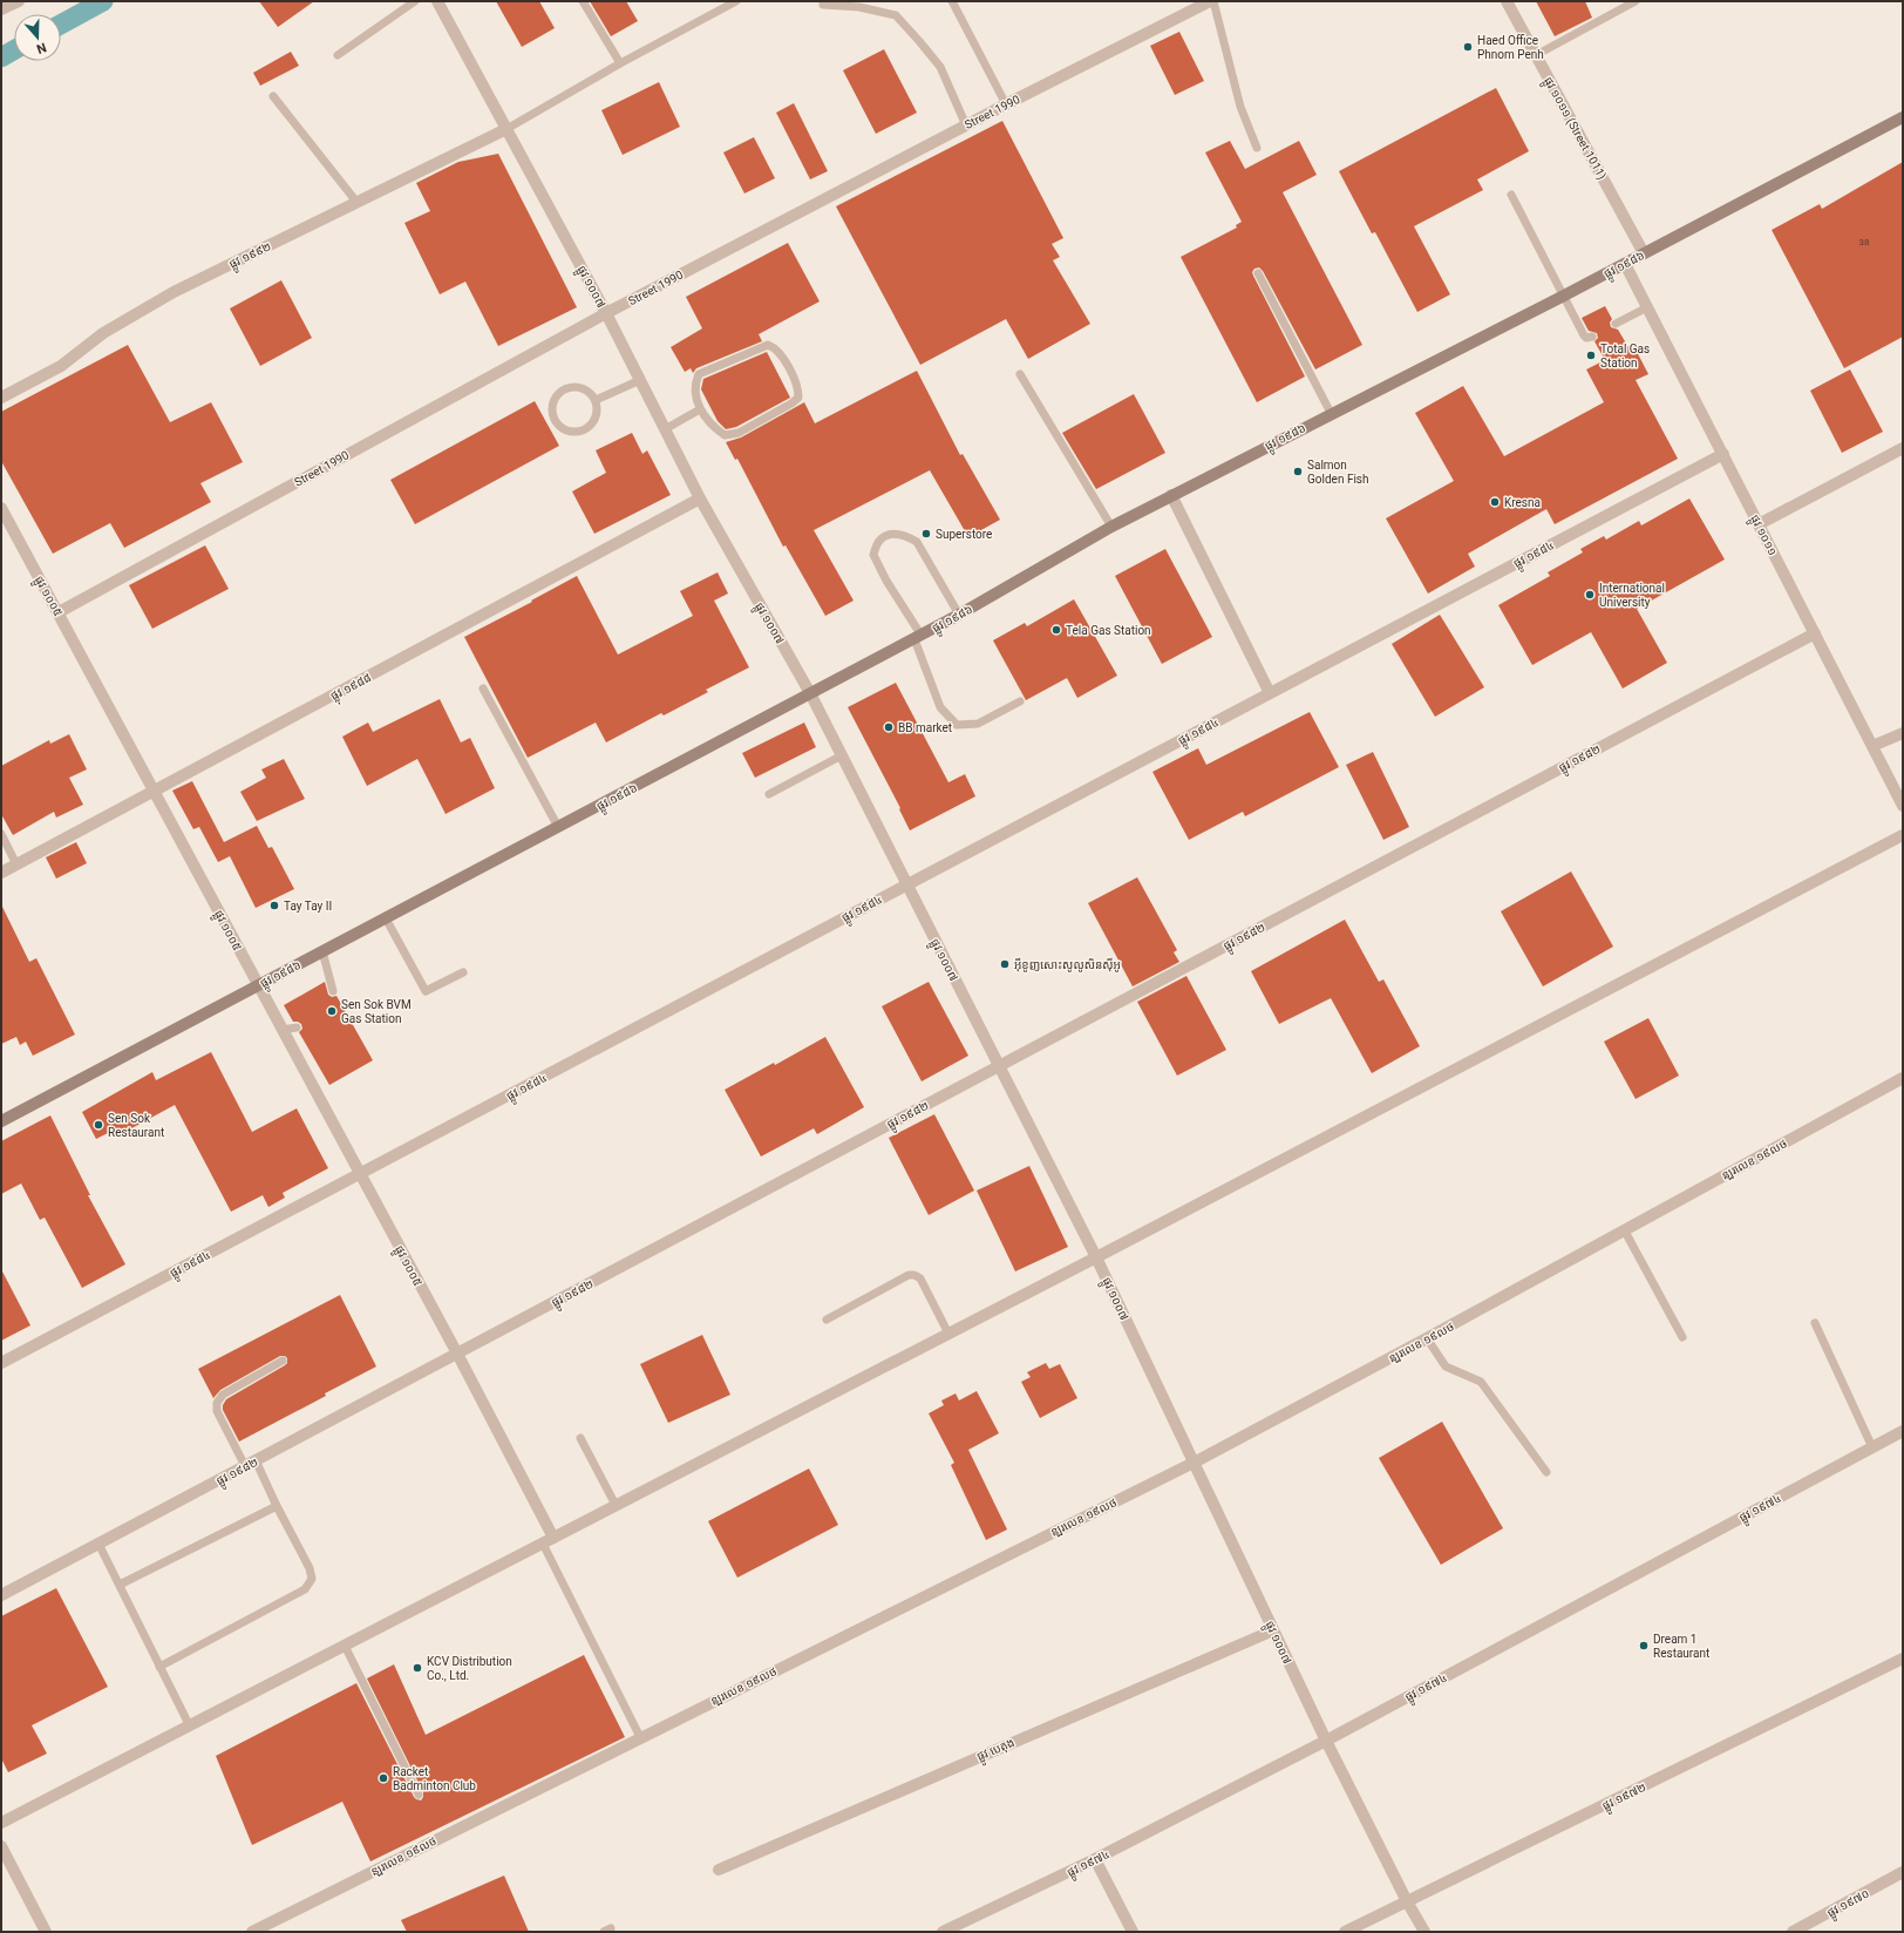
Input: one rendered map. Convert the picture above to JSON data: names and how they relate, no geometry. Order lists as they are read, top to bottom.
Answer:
{
  "streets": {
    "main road": ["ផ្លូវ ១៩៨៦"],
    "street": [
      "Street 1990",
      "ផ្លូវ ១០១១ (Street 1011)",
      "ផ្លូវ ១៩៩២",
      "ផ្លូវ ១០០៧",
      "ផ្លូវ ១០១១",
      "ផ្លូវ ១៩៨៤",
      "ផ្លូវ ១០០៥",
      "ផ្លុវ ១៩៨៨",
      "ផ្លូវ ១៩៨២",
      "ន្ឡរលេខ ១៩លថ",
      "ផ្លូវ ១៩៧៤",
      "ផ្លូវ បេតុង",
      "ផ្លូវ ១៩៧២",
      "ផ្លូវ ១៩៧០"
    ]
  },
  "crossings": [
    ["Street 1990", "ផ្លូវ ១០០៧"],
    ["Street 1990", "ផ្លូវ ១០០៥"],
    ["ផ្លូវ ១០១១ (Street 1011)", "ផ្លូវ ១៩៨៦"],
    ["ផ្លូវ ១៩៩២", "ផ្លូវ ១០០៧"],
    ["ផ្លូវ ១៩៨៦", "ផ្លូវ ១០០៧"],
    ["ផ្លូវ ១៩៨៦", "ផ្លូវ ១០១១"],
    ["ផ្លូវ ១៩៨៦", "ផ្លូវ ១០០៥"],
    ["ផ្លូវ ១០០៧", "ផ្លូវ ១៩៨៤"],
    ["ផ្លូវ ១០០៧", "ផ្លុវ ១៩៨៨"],
    ["ផ្លូវ ១០០៧", "ផ្លូវ ១៩៨២"],
    ["ផ្លូវ ១០០៧", "ន្ឡរលេខ ១៩លថ"],
    ["ផ្លូវ ១០០៧", "ផ្លូវ ១៩៧៤"],
    ["ផ្លូវ ១០០៧", "ផ្លូវ បេតុង"],
    ["ផ្លូវ ១០០៧", "ផ្លូវ ១៩៧២"],
    ["ផ្លូវ ១០១១", "ផ្លូវ ១៩៨៤"],
    ["ផ្លូវ ១០១១", "ផ្លូវ ១៩៨២"],
    ["ផ្លូវ ១៩៨៤", "ផ្លូវ ១០០៥"],
    ["ផ្លូវ ១០០៥", "ផ្លុវ ១៩៨៨"],
    ["ផ្លូវ ១០០៥", "ផ្លូវ ១៩៨២"]
  ],
  "places": [
    "Haed Office Phnom Penh",
    "Total Gas Station",
    "Salmon Golden Fish",
    "Kresna",
    "Superstore",
    "International University",
    "Tela Gas Station",
    "BB market",
    "Tay Tay II",
    "អ៊ីខូញសោះសូលូសិនស៊ីអូ",
    "Sen Sok BVM Gas Station",
    "Sen Sok Restaurant",
    "Dream 1 Restaurant",
    "KCV Distribution Co., Ltd.",
    "Racket Badminton Club"
  ],
  "house_numbers": ["38"],
  "north": "bottom"
}
